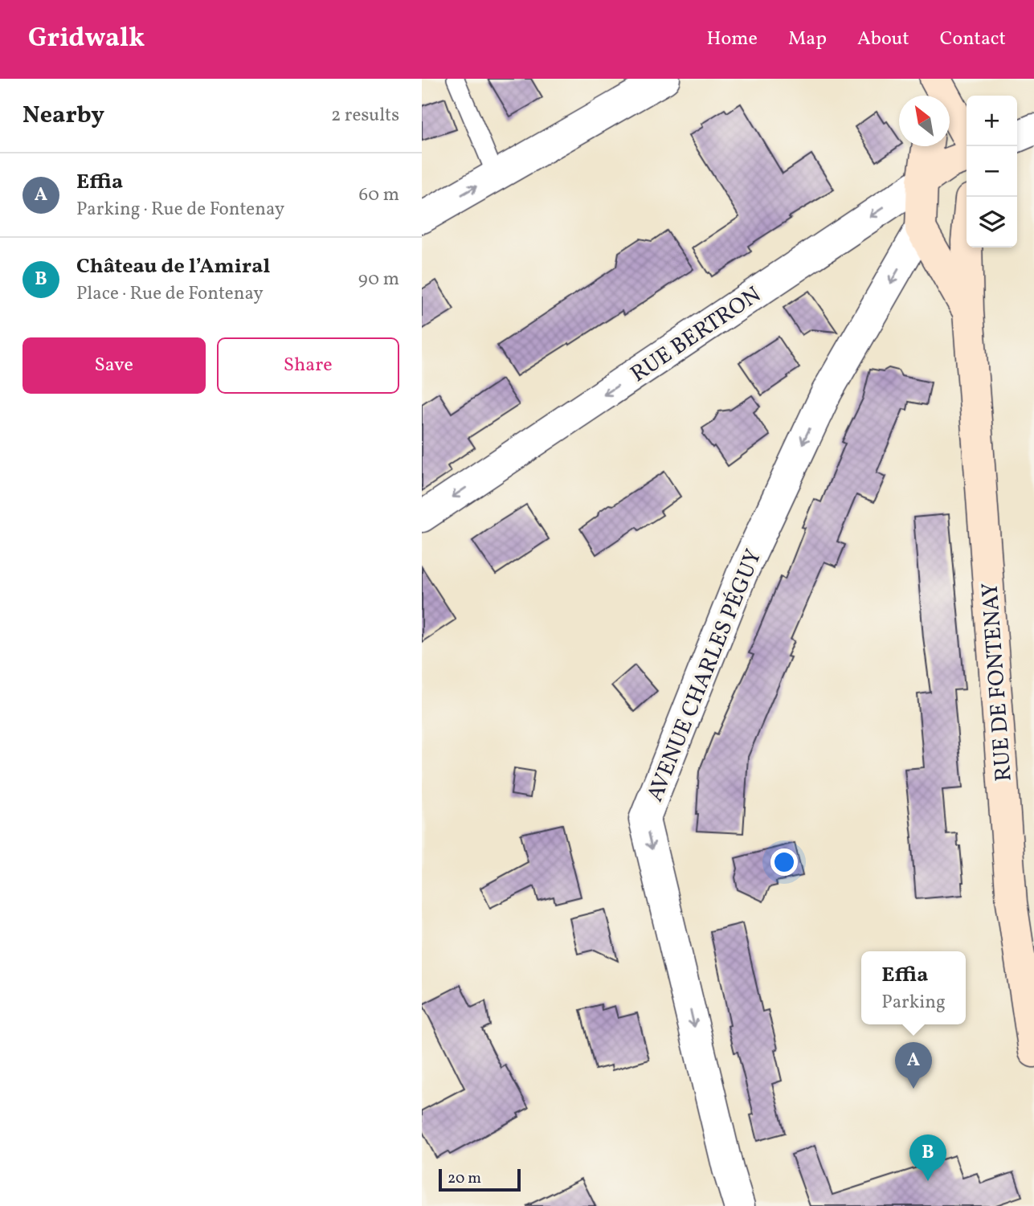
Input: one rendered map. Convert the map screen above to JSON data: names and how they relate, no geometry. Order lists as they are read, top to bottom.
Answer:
{
  "streets": {
    "main road": ["RUE BERTRON", "RUE DE FONTENAY"],
    "street": ["AVENUE CHARLES PÉGUY"]
  },
  "crossings": [
    ["AVENUE CHARLES PÉGUY", "RUE DE FONTENAY"]
  ],
  "one_way": ["RUE BERTRON", "AVENUE CHARLES PÉGUY"],
  "scale_bar": "20 m",
  "north": "top left",
  "page": {
    "header": "Gridwalk",
    "nav": [
      "Home",
      "Map",
      "About",
      "Contact"
    ],
    "heading": ["Nearby", "2 results"],
    "map_buttons": ["+", "−"],
    "list": [
      {
        "mark": "A",
        "name": "Effia",
        "note": "Parking · Rue de Fontenay",
        "value": "60 m"
      },
      {
        "mark": "B",
        "name": "Château de l’Amiral",
        "note": "Place · Rue de Fontenay",
        "value": "90 m"
      }
    ],
    "buttons": ["Save", "Share"],
    "popup": ["Effia", "Parking"],
    "pins": ["A", "B"],
    "scale": "20 m"
  }
}
